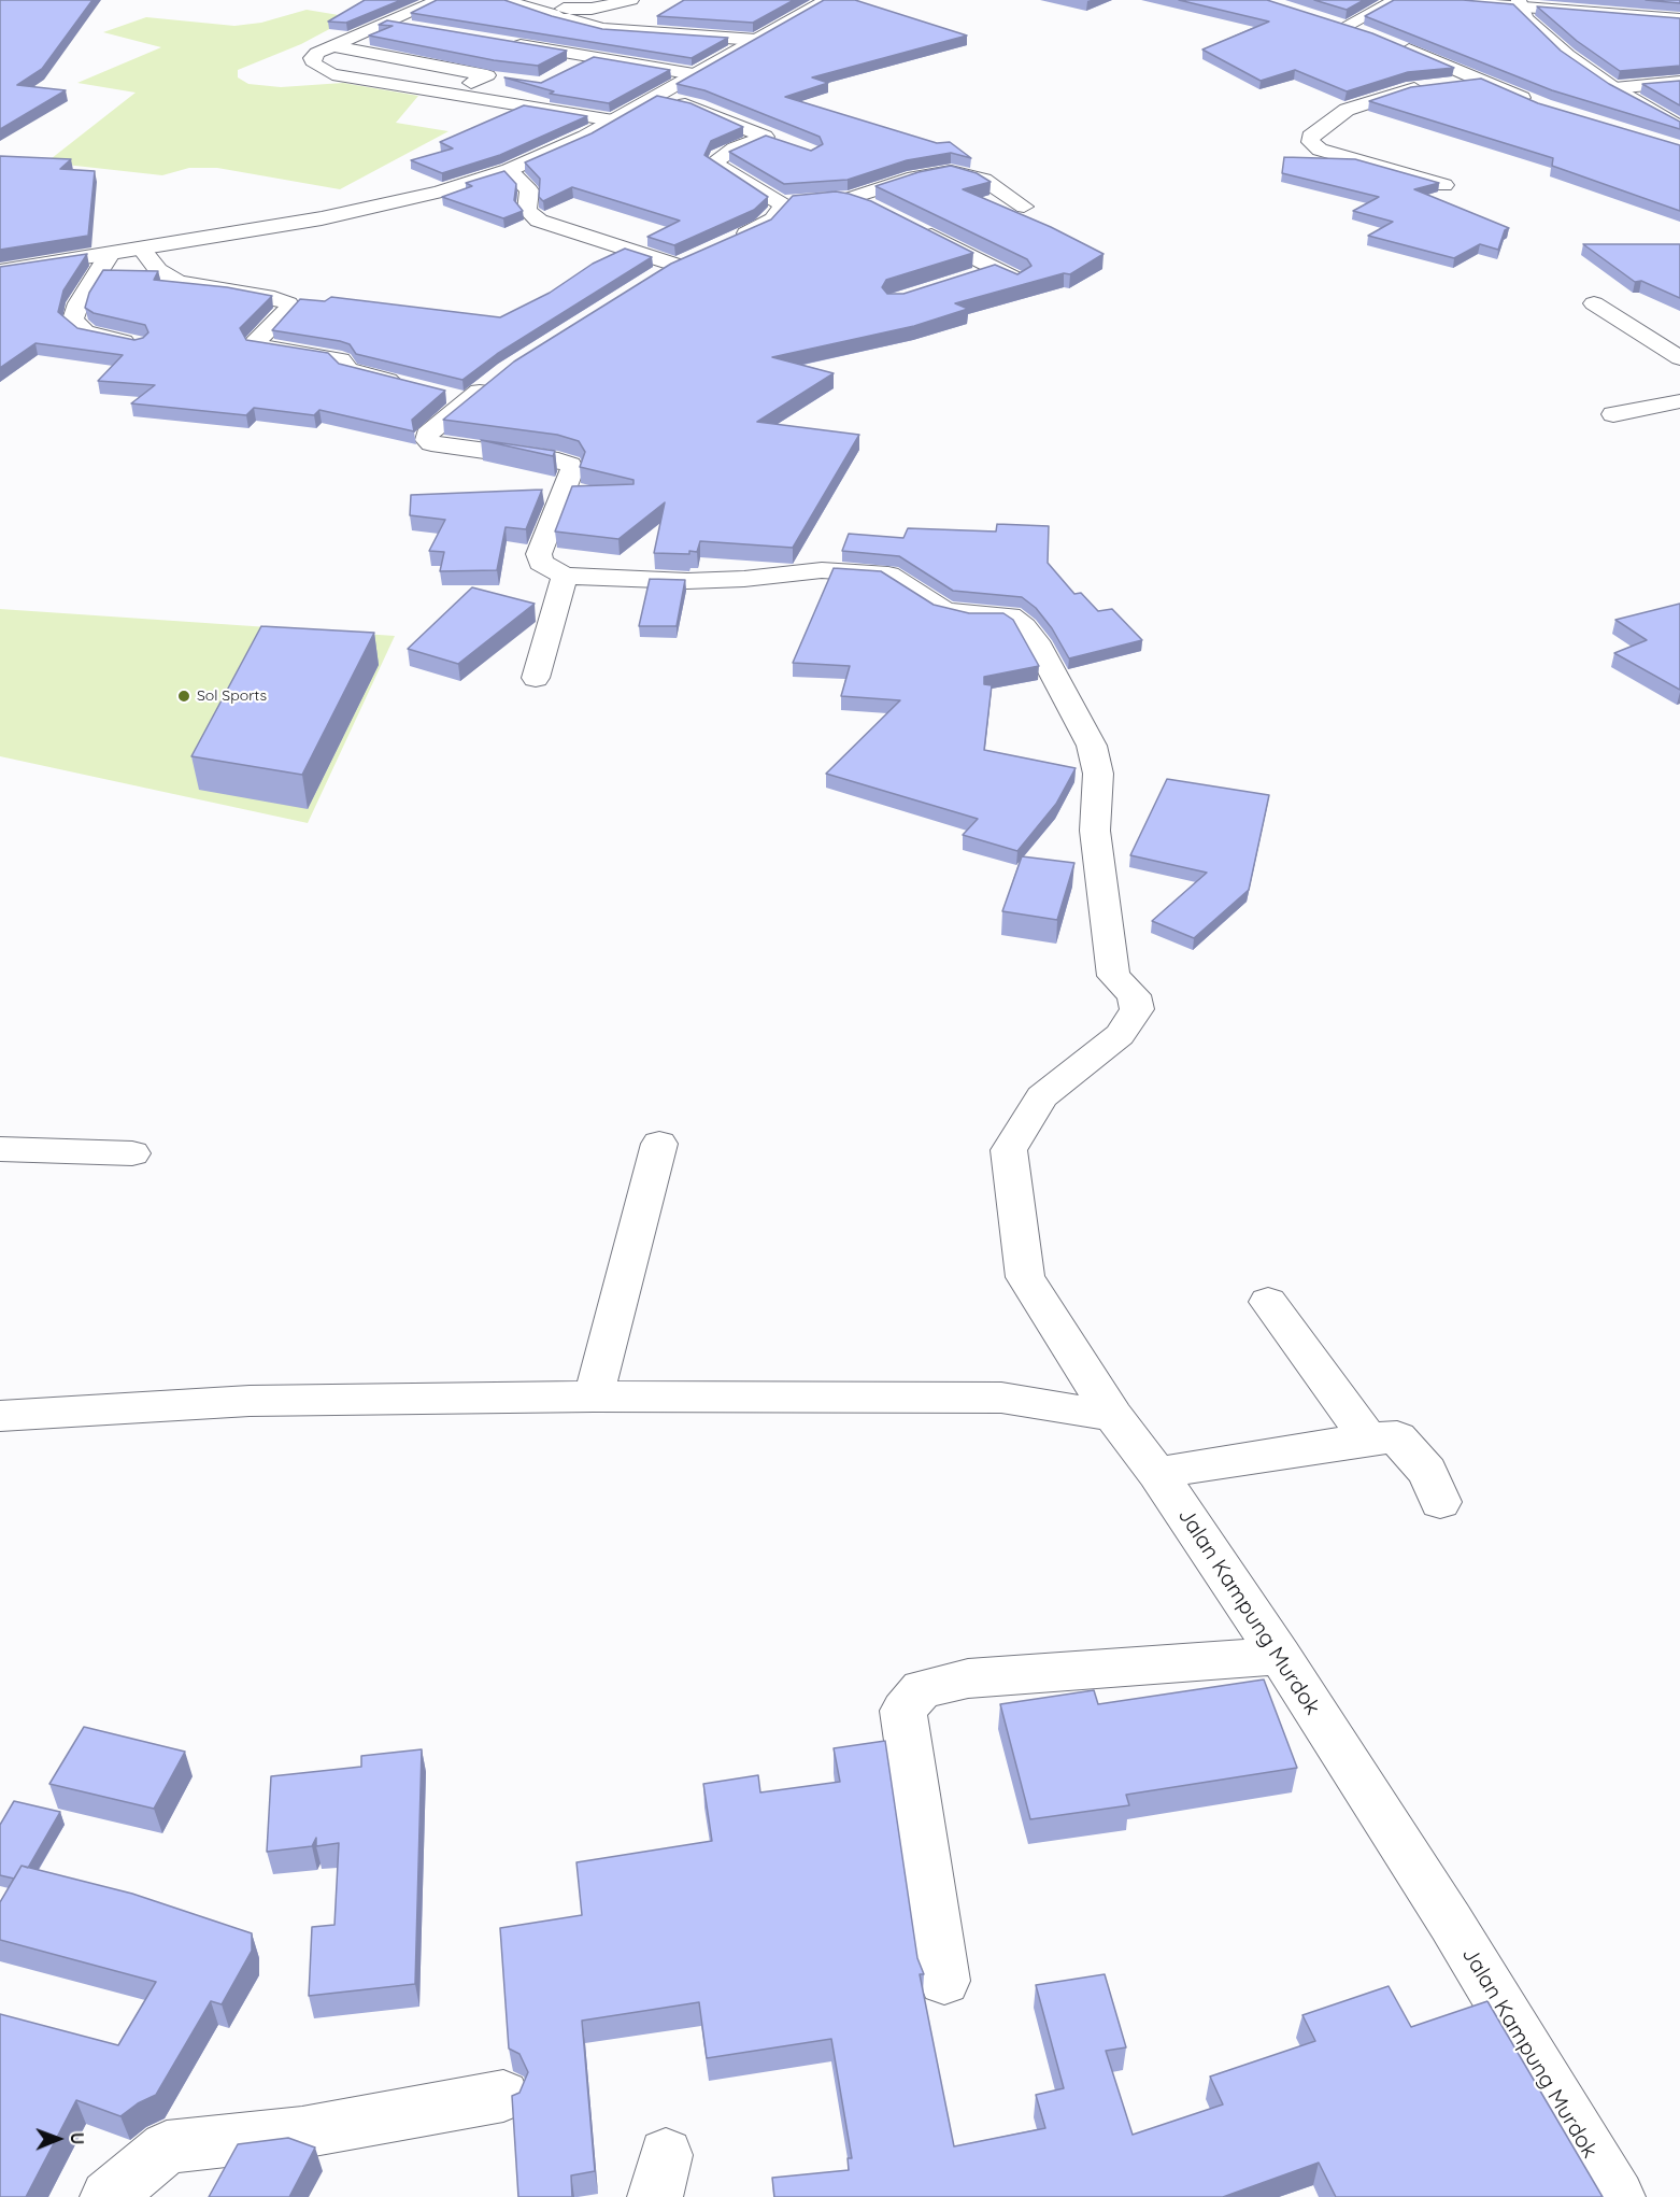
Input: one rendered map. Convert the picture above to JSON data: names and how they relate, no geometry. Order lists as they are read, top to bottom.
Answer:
{
  "streets": {
    "street": ["Jalan Kampung Murdok"]
  },
  "places": ["Sol Sports"],
  "north": "right"
}
